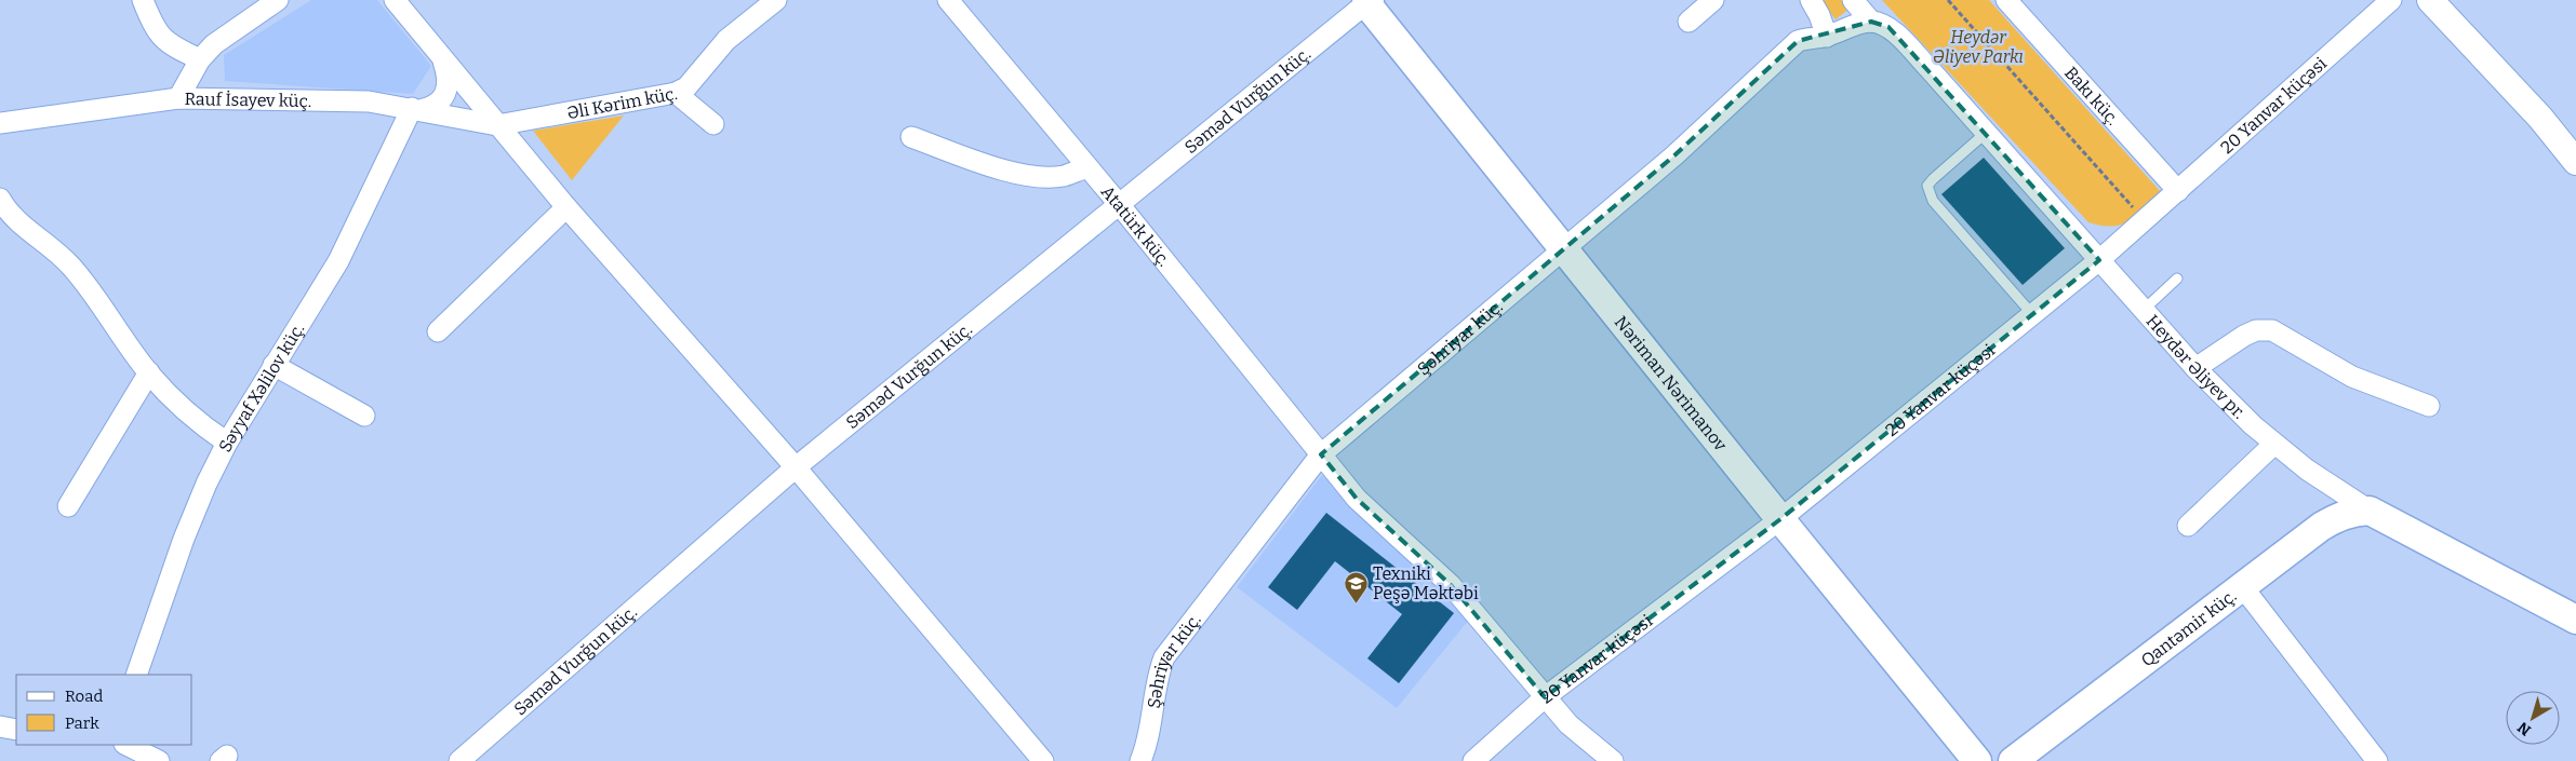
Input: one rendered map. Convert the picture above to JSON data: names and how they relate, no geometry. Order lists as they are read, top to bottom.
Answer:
{
  "streets": {
    "main road": ["Heydər Əliyev pr.", "Nəriman Nərimanov", "Qantəmir küç."],
    "street": [
      "Bakı küç.",
      "Rauf İsayev küç.",
      "Səməd Vurğun küç.",
      "Əli Kərim küç.",
      "20 Yanvar küçəsi",
      "Atatürk küç.",
      "Şəhriyar küç.",
      "Səyyaf Xəlilov küç."
    ]
  },
  "crossings": [
    ["Bakı küç.", "20 Yanvar küçəsi"],
    ["Rauf İsayev küç.", "Əli Kərim küç."],
    ["Rauf İsayev küç.", "Səyyaf Xəlilov küç."],
    ["Səməd Vurğun küç.", "Atatürk küç."],
    ["Səməd Vurğun küç.", "Nəriman Nərimanov"],
    ["20 Yanvar küçəsi", "Atatürk küç."],
    ["20 Yanvar küçəsi", "Heydər Əliyev pr."],
    ["20 Yanvar küçəsi", "Nəriman Nərimanov"],
    ["Atatürk küç.", "Şəhriyar küç."],
    ["Şəhriyar küç.", "Heydər Əliyev pr."],
    ["Şəhriyar küç.", "Nəriman Nərimanov"],
    ["Heydər Əliyev pr.", "Qantəmir küç."]
  ],
  "parks": ["Heydər Əliyev Parkı"],
  "places": {
    "school or university": ["Texniki Peşə Məktəbi"]
  },
  "legend": ["Road", "Park"],
  "north": "bottom left"
}
